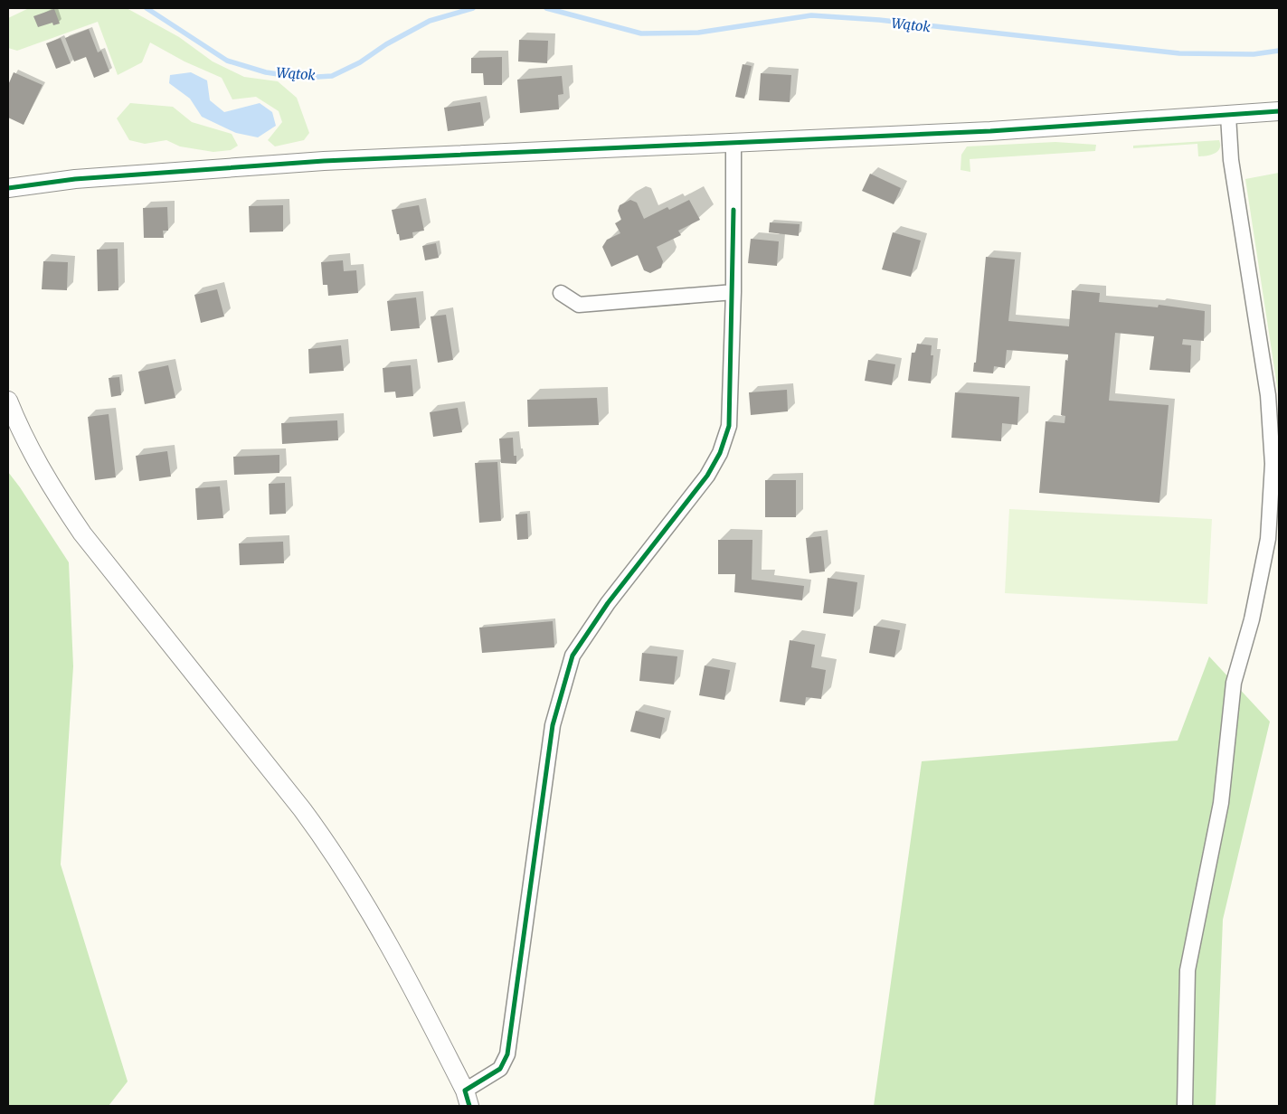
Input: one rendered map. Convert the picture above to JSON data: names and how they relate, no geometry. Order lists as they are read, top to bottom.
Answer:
{
  "water": ["Wątok"]
}
